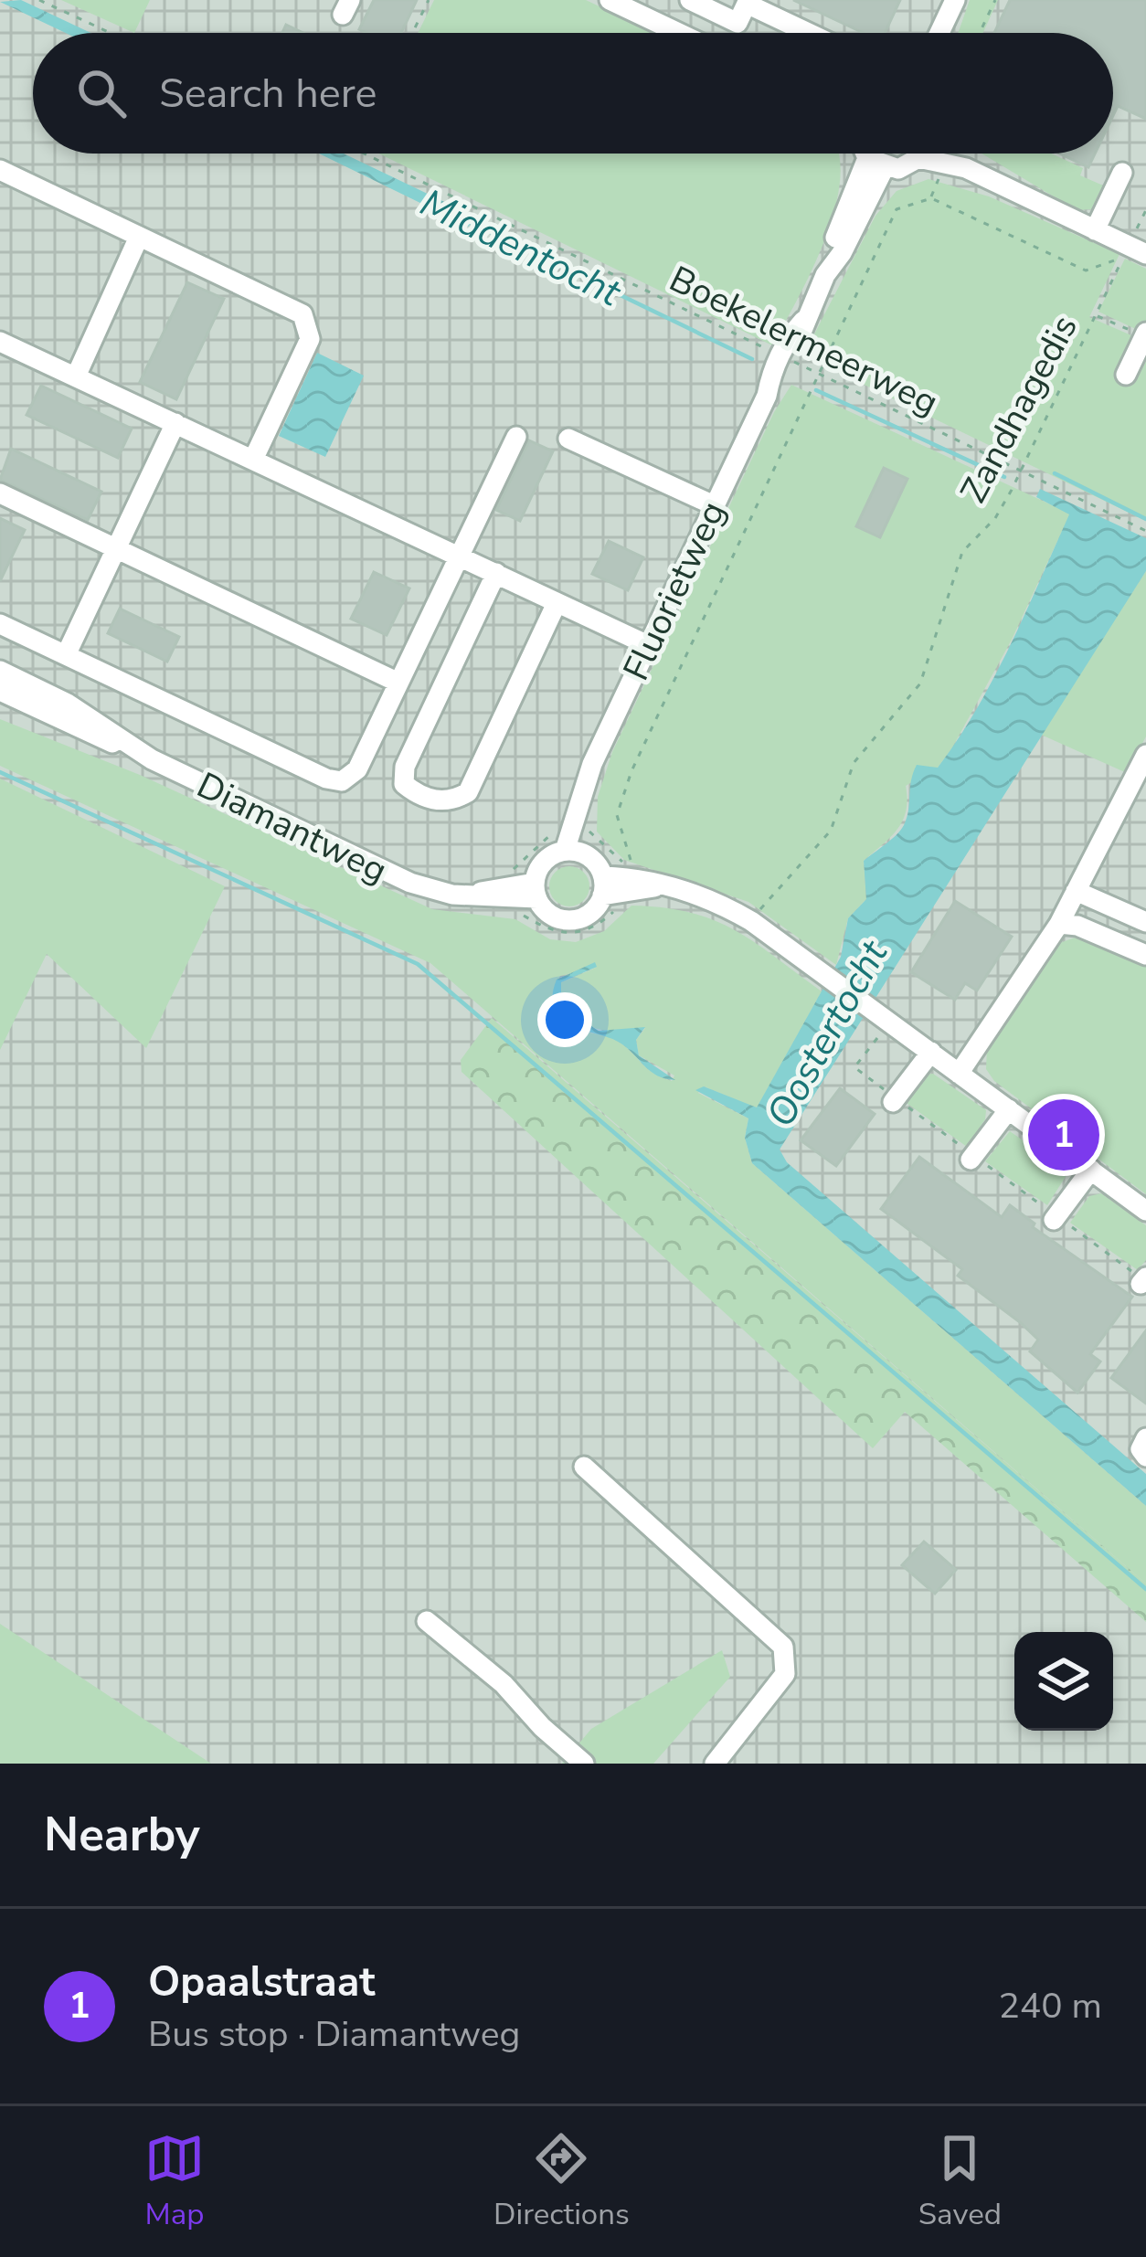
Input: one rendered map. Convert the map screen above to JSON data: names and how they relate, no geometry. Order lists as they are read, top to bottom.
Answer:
{
  "streets": {
    "street": ["Fluorietweg", "Diamantweg"],
    "path": ["Boekelermeerweg", "Zandhagedis"]
  },
  "crossings": [
    ["Boekelermeerweg", "Zandhagedis"],
    ["Boekelermeerweg", "Fluorietweg"],
    ["Fluorietweg", "Diamantweg"]
  ],
  "water": ["Middentocht", "Oostertocht"],
  "page": {
    "search": "Search here",
    "pins": "1",
    "heading": "Nearby",
    "list": [
      {
        "mark": "1",
        "name": "Opaalstraat",
        "note": "Bus stop · Diamantweg",
        "value": "240 m"
      }
    ],
    "nav": ["Map", "Directions", "Saved"]
  }
}
